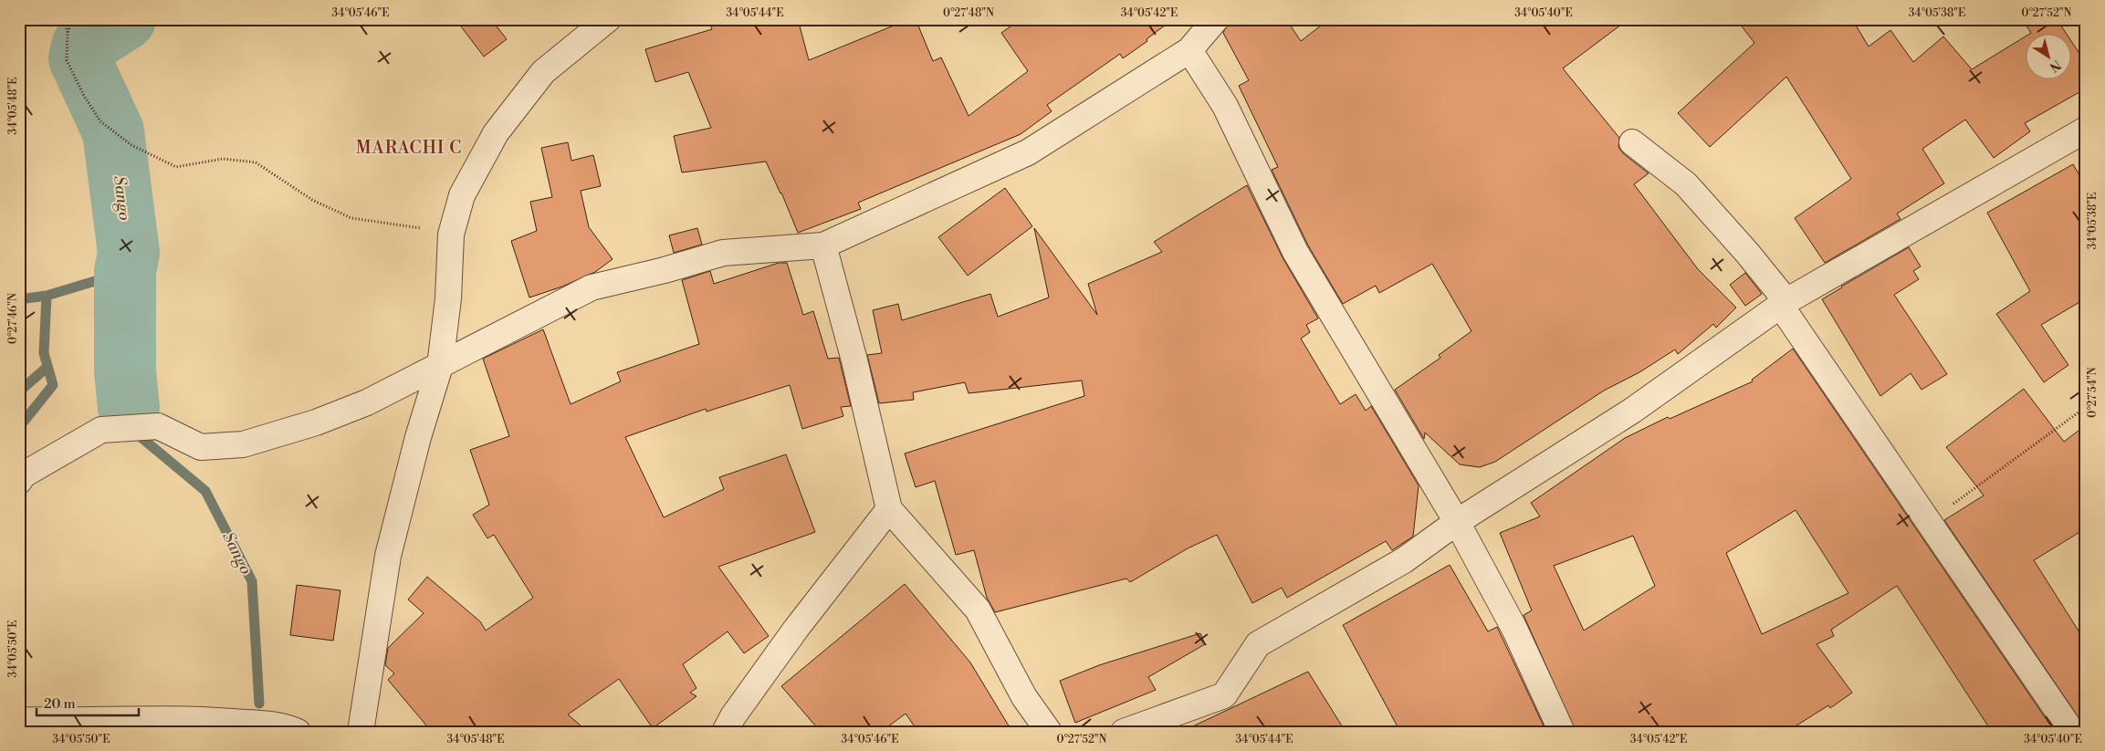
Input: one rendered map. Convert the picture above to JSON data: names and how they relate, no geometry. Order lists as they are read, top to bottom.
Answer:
{
  "districts": ["MARACHI C"],
  "water": ["Sango"],
  "scale_bar": "20 m",
  "north": "bottom right",
  "coordinates": [
    "34°05'46\"E",
    "34°05'44\"E",
    "0°27'48\"N",
    "34°05'42\"E",
    "34°05'40\"E",
    "34°05'38\"E",
    "0°27'52\"N",
    "34°05'48\"E",
    "0°27'46\"N",
    "0°27'54\"N",
    "34°05'50\"E"
  ]
}
